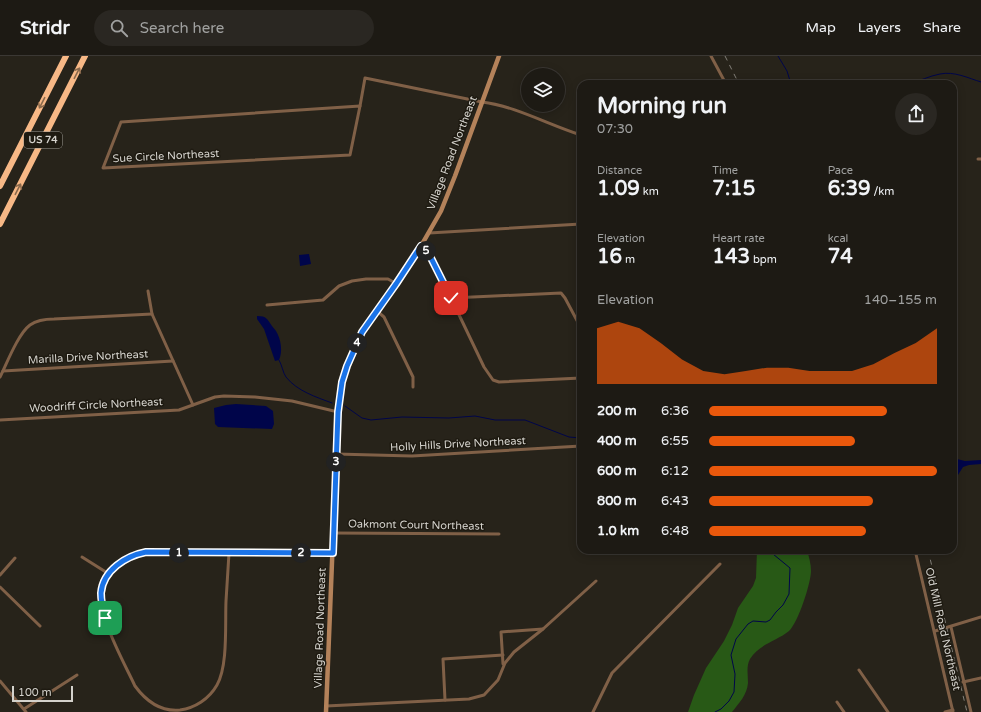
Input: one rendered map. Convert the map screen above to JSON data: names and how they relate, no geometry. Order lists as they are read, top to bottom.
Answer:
{
  "streets": {
    "highway": ["US 74"],
    "main road": ["Village Road Northeast"],
    "street": [
      "Sue Circle Northeast",
      "Marilla Drive Northeast",
      "Woodriff Circle Northeast",
      "Holly Hills Drive Northeast",
      "Oakmont Court Northeast",
      "Old Mill Road Northeast"
    ]
  },
  "crossings": [
    ["Village Road Northeast", "Sue Circle Northeast"],
    ["Village Road Northeast", "Woodriff Circle Northeast"],
    ["Village Road Northeast", "Holly Hills Drive Northeast"],
    ["Village Road Northeast", "Oakmont Court Northeast"]
  ],
  "scale_bar": "100 m",
  "page": {
    "header": "Stridr",
    "search": "Search here",
    "nav": ["Map", "Layers", "Share"],
    "heading": ["Morning run", "07:30"],
    "stats": [
      ["Distance", "1.09 km"],
      ["Time", "7:15"],
      ["Pace", "6:39 /km"],
      ["Elevation", "16 m"],
      ["Heart rate", "143 bpm"],
      ["kcal", "74"]
    ],
    "pins": [
      "5",
      "4",
      "3",
      "1",
      "2"
    ],
    "chart": ["Elevation", "140–155 m"],
    "list": [
      {
        "name": "200 m",
        "note": "6:36"
      },
      {
        "name": "400 m",
        "note": "6:55"
      },
      {
        "name": "600 m",
        "note": "6:12"
      },
      {
        "name": "800 m",
        "note": "6:43"
      },
      {
        "name": "1.0 km",
        "note": "6:48"
      }
    ],
    "scale": "100 m"
  }
}
